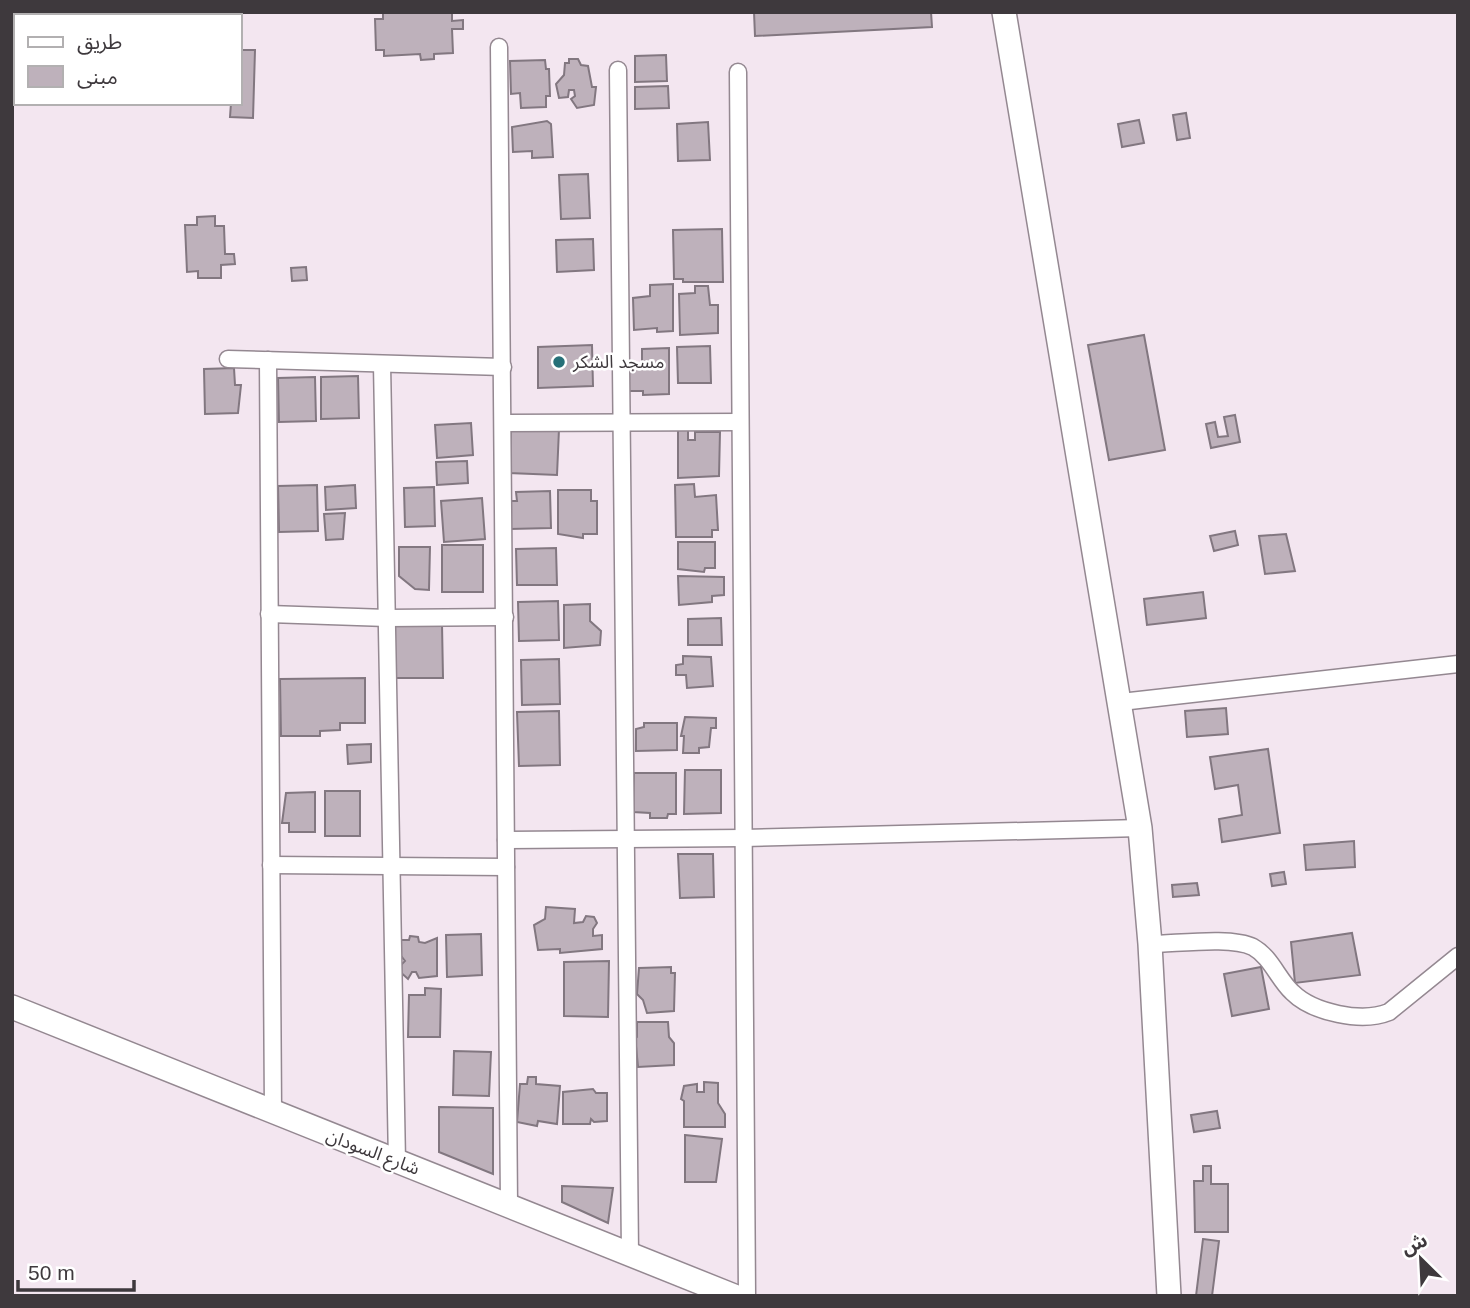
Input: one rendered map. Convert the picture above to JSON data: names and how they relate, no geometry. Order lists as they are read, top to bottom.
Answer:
{
  "streets": {
    "street": ["شارع السودان"]
  },
  "places": ["مسجد الشكر"],
  "legend": ["طريق", "مبنى"],
  "scale_bar": "50 m",
  "north": "top left"
}
